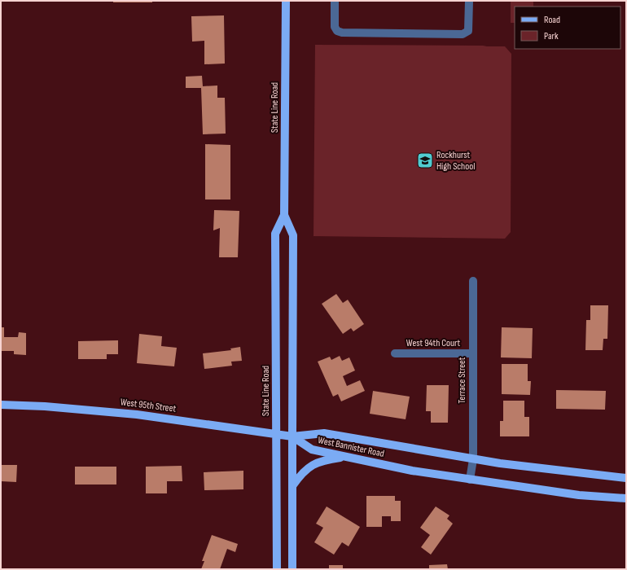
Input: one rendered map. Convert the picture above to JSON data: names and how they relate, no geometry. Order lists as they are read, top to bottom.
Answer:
{
  "streets": {
    "main road": ["State Line Road", "West 95th Street", "West Bannister Road"],
    "street": ["West 94th Court", "Terrace Street"]
  },
  "crossings": [
    ["State Line Road", "West 95th Street"],
    ["State Line Road", "West Bannister Road"],
    ["West 94th Court", "Terrace Street"],
    ["Terrace Street", "West Bannister Road"],
    ["West 95th Street", "West Bannister Road"]
  ],
  "places": {
    "school or university": ["Rockhurst High School"]
  },
  "legend": ["Road", "Park"]
}
